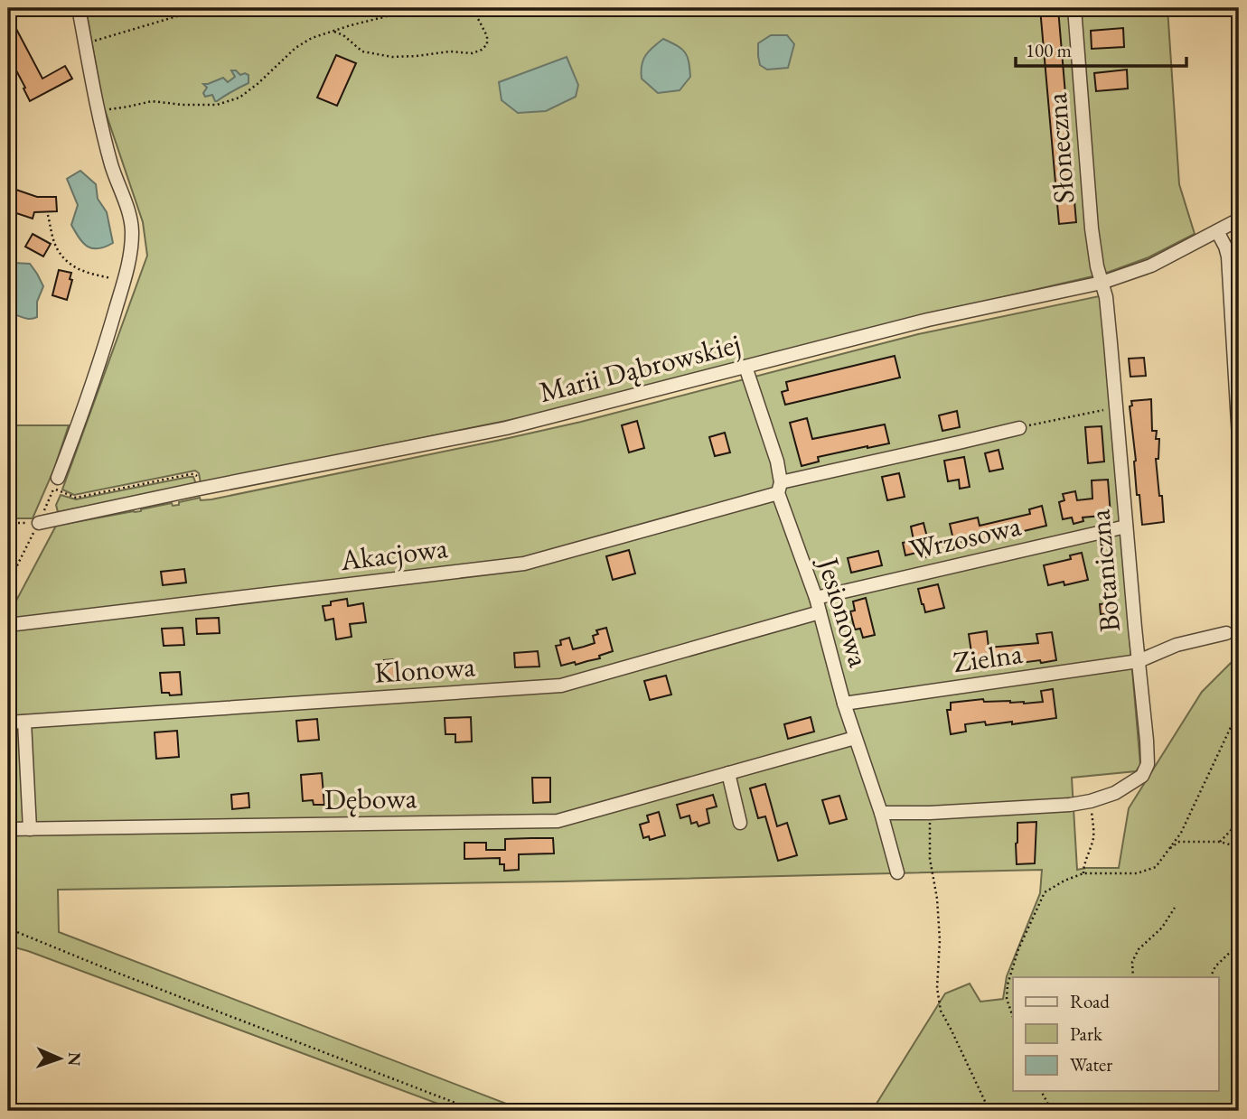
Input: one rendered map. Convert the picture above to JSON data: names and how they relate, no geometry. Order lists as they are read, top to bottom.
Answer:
{
  "streets": {
    "street": [
      "Słoneczna",
      "Marii Dąbrowskiej",
      "Wrzosowa",
      "Akacjowa",
      "Botaniczna",
      "Jesionowa",
      "Zielna",
      "Klonowa",
      "Dębowa"
    ]
  },
  "crossings": [
    ["Słoneczna", "Marii Dąbrowskiej"],
    ["Słoneczna", "Botaniczna"],
    ["Marii Dąbrowskiej", "Botaniczna"],
    ["Marii Dąbrowskiej", "Jesionowa"],
    ["Wrzosowa", "Botaniczna"],
    ["Wrzosowa", "Jesionowa"],
    ["Akacjowa", "Jesionowa"],
    ["Botaniczna", "Jesionowa"],
    ["Botaniczna", "Zielna"],
    ["Jesionowa", "Zielna"],
    ["Jesionowa", "Klonowa"],
    ["Jesionowa", "Dębowa"]
  ],
  "legend": ["Road", "Park", "Water"],
  "scale_bar": "100 m",
  "north": "right"
}
